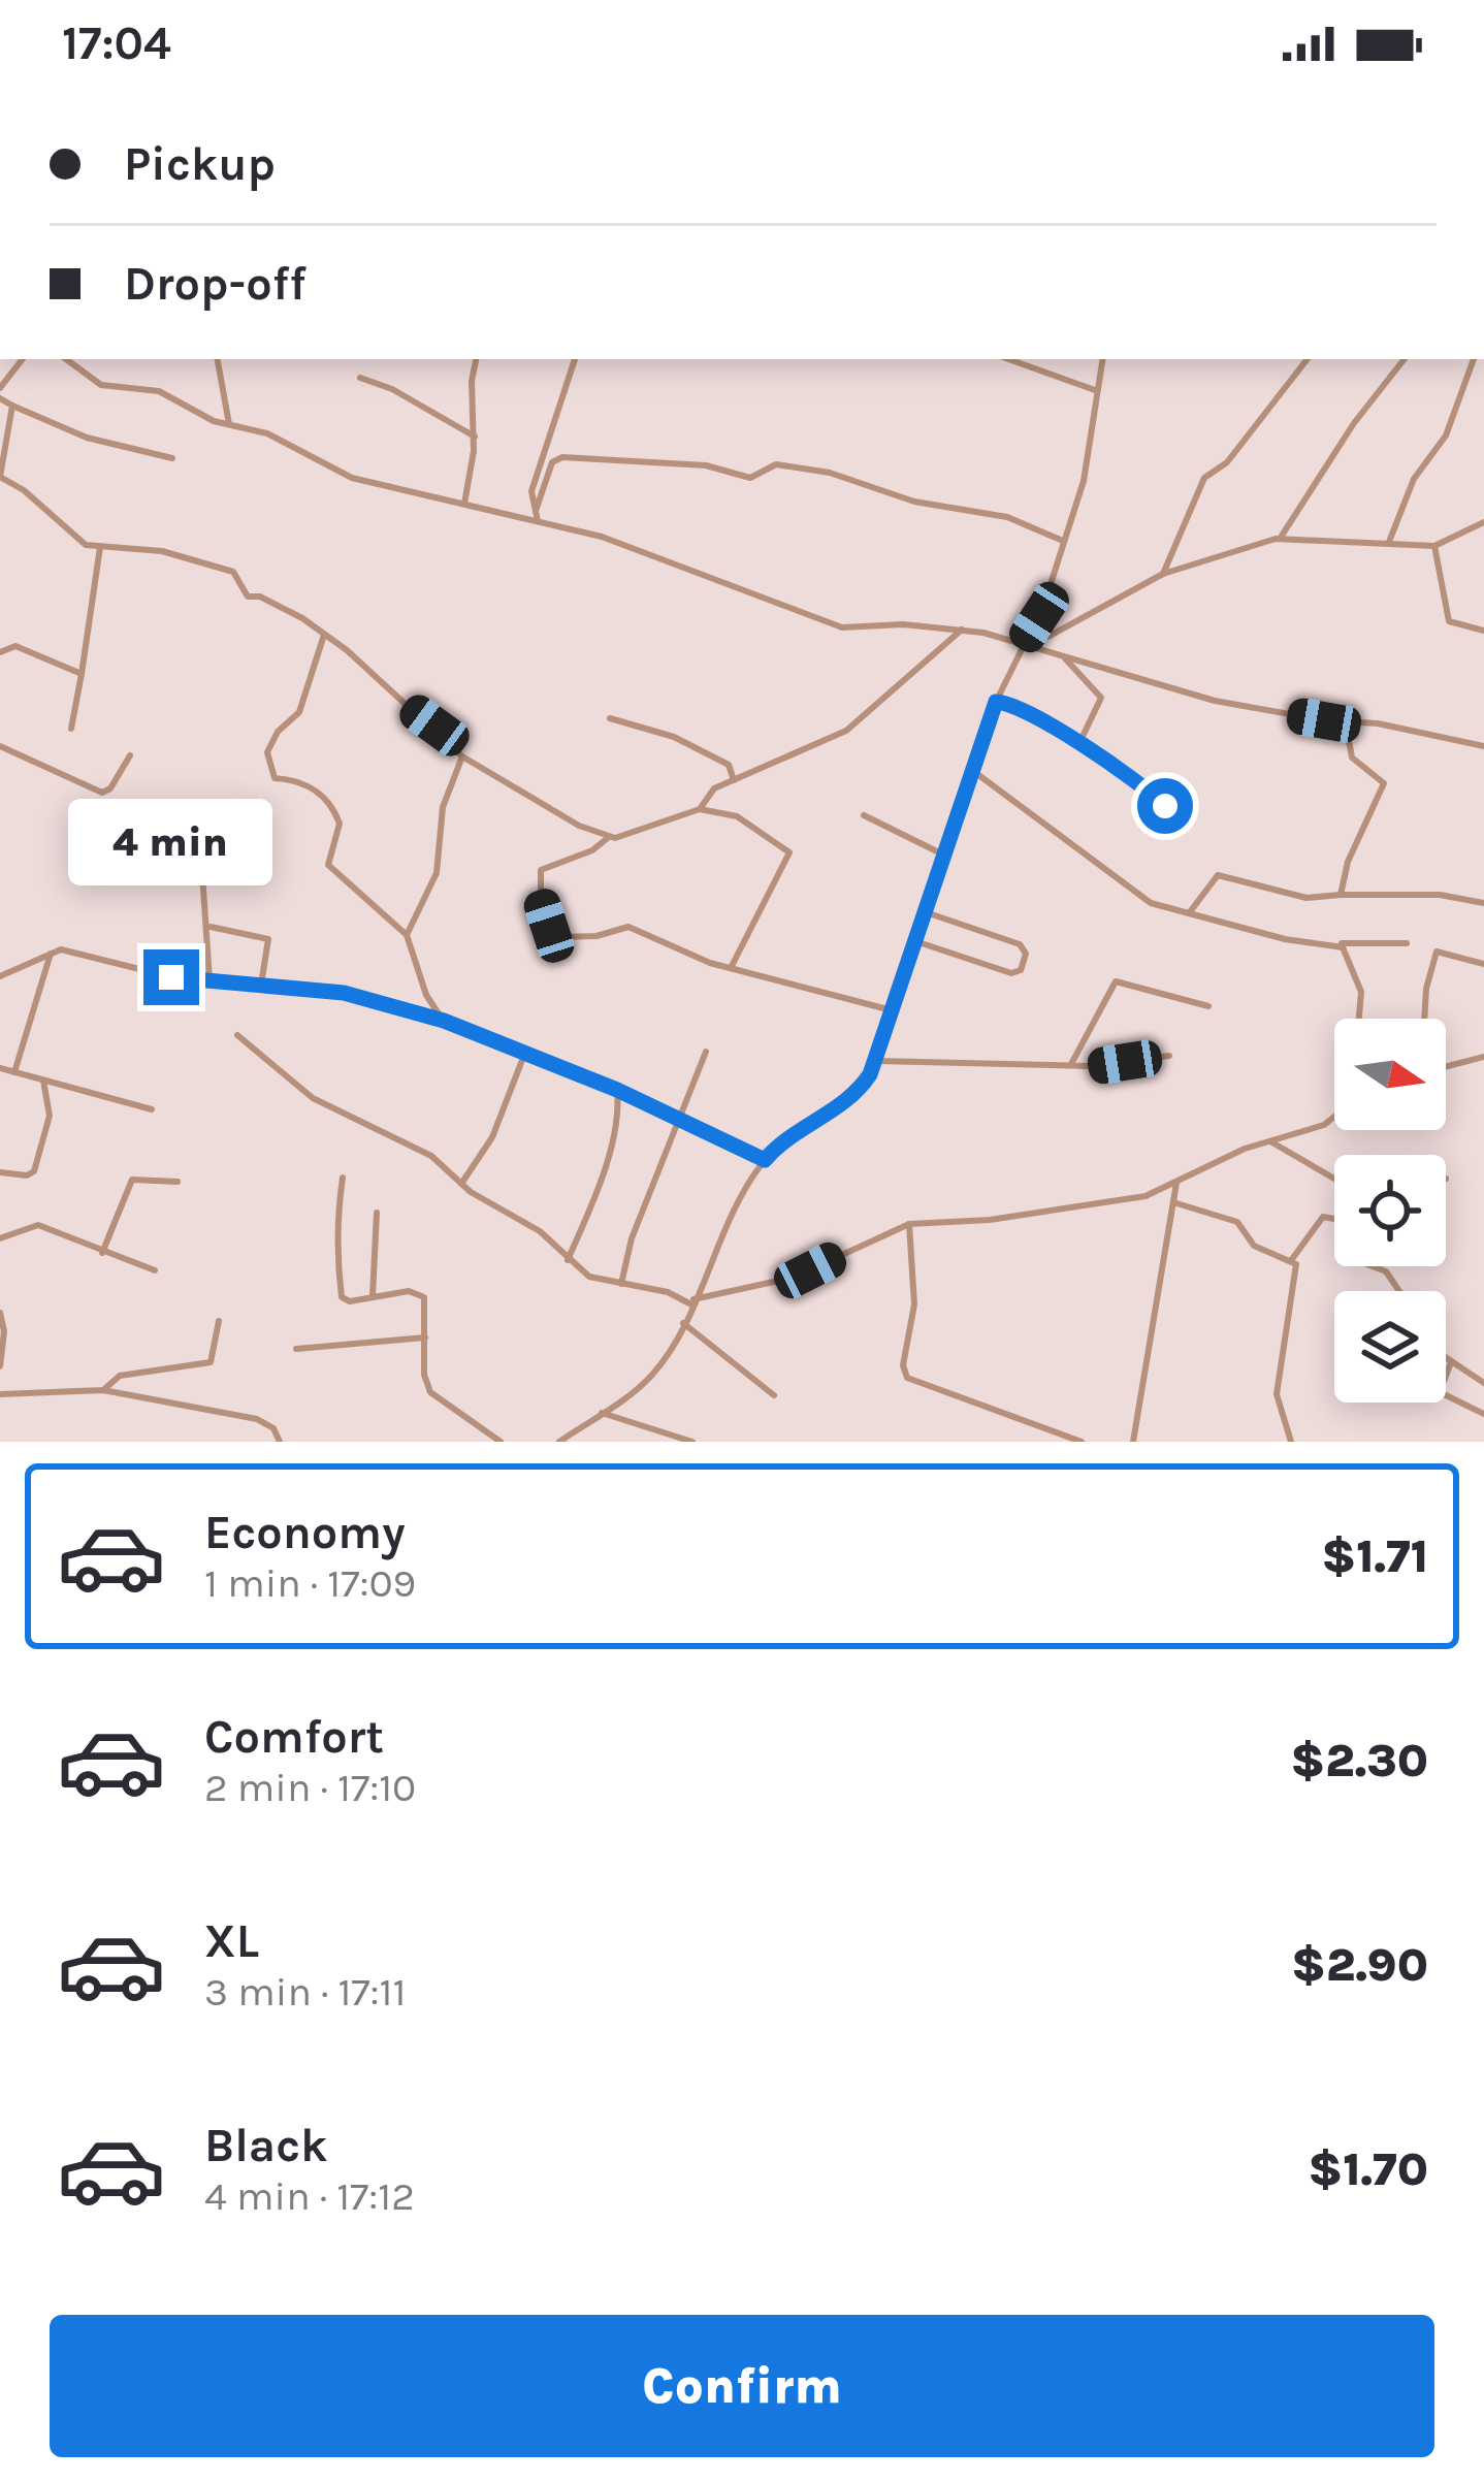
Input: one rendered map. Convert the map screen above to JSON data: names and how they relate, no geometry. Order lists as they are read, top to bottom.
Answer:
{
  "north": "right",
  "page": {
    "status": "17:04",
    "banner": ["Pickup", "Drop-off"],
    "bubble": "4 min",
    "list": [
      {
        "name": "Economy",
        "note": "1 min · 17:09",
        "value": "$1.71"
      },
      {
        "name": "Comfort",
        "note": "2 min · 17:10",
        "value": "$2.30"
      },
      {
        "name": "XL",
        "note": "3 min · 17:11",
        "value": "$2.90"
      },
      {
        "name": "Black",
        "note": "4 min · 17:12",
        "value": "$1.70"
      }
    ],
    "buttons": "Confirm"
  }
}
